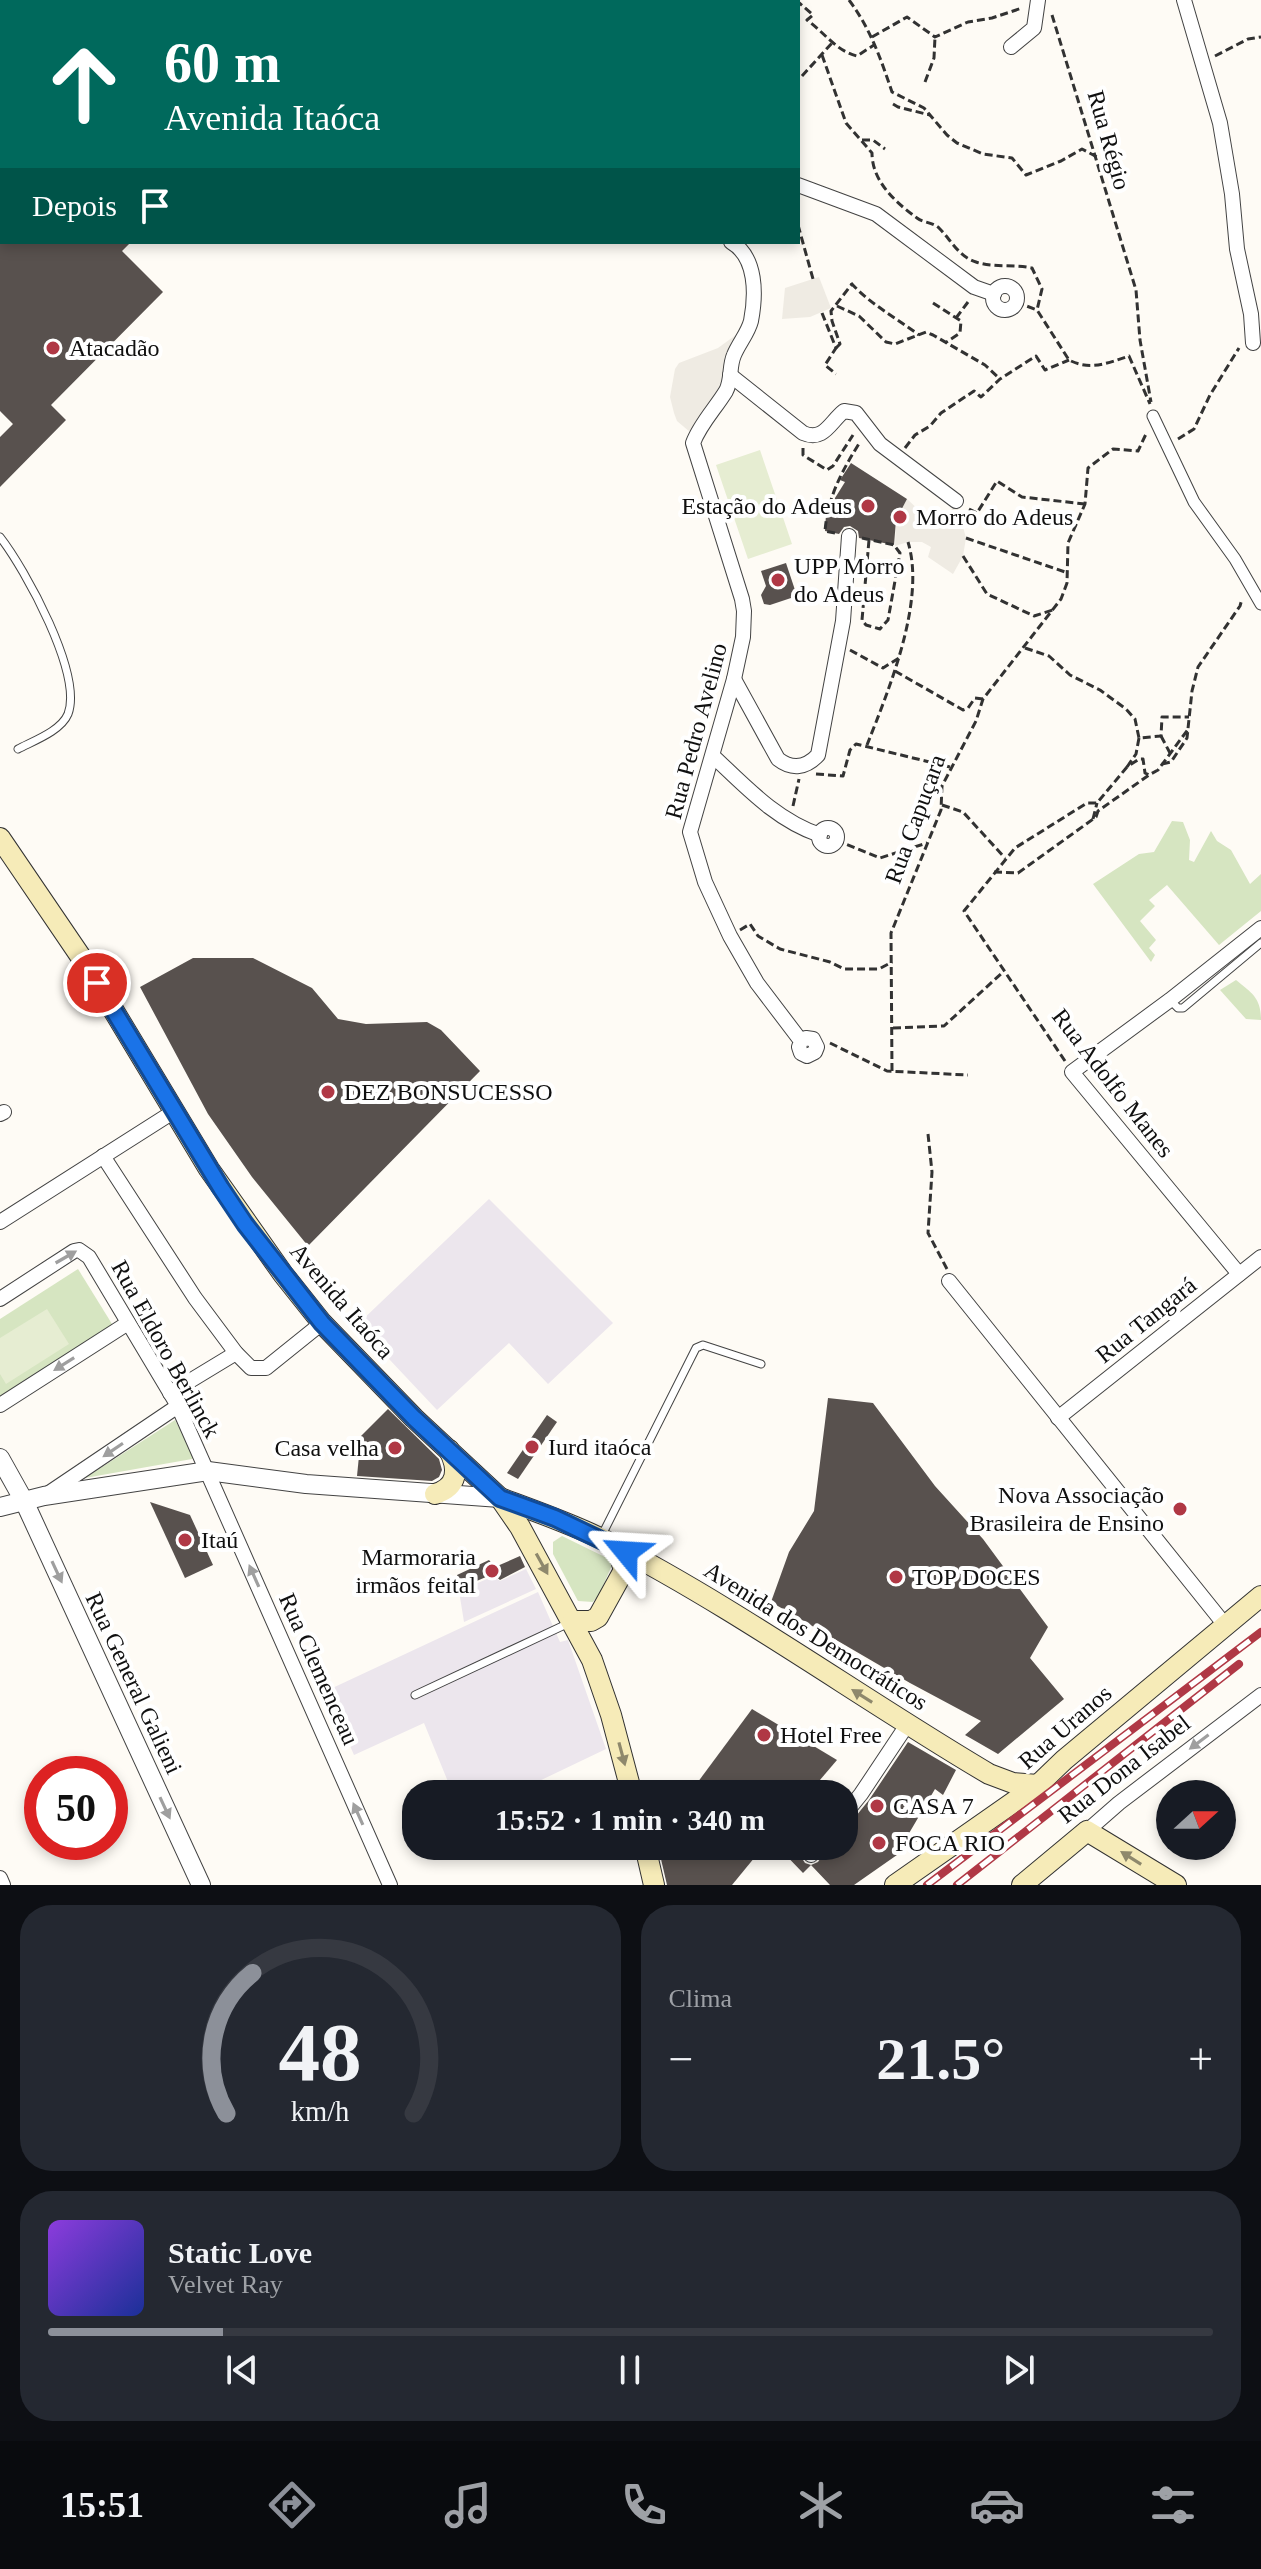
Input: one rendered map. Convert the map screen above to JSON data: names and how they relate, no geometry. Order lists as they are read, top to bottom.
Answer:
{
  "streets": {
    "main road": [
      "Avenida Itaóca",
      "Avenida dos Democráticos",
      "Rua Uranos",
      "Rua Dona Isabel"
    ],
    "street": [
      "Rua Pedro Avelino",
      "Rua Adolfo Manes",
      "Rua Tangará",
      "Rua Eldoro Berlinck",
      "Rua Clemenceau",
      "Rua General Galieni"
    ],
    "path": ["Rua Régio", "Rua Capuçara"]
  },
  "crossings": [
    ["Rua Adolfo Manes", "Rua Tangará"],
    ["Avenida Itaóca", "Avenida dos Democráticos"],
    ["Rua Eldoro Berlinck", "Avenida dos Democráticos"],
    ["Rua Eldoro Berlinck", "Rua Clemenceau"],
    ["Avenida dos Democráticos", "Rua Clemenceau"],
    ["Avenida dos Democráticos", "Rua General Galieni"],
    ["Avenida dos Democráticos", "Rua Uranos"]
  ],
  "one_way": ["Rua Clemenceau", "Rua General Galieni", "Rua Dona Isabel"],
  "places": [
    "Atacadão",
    "Estação do Adeus",
    "Morro do Adeus",
    "UPP Morro do Adeus",
    "DEZ BONSUCESSO",
    "Iurd itaóca",
    "Casa velha",
    "Nova Associação Brasileira de Ensino",
    "Itaú",
    "Marmoraria irmãos feital",
    "TOP DOCES",
    "Hotel Free",
    "CASA 7",
    "FOCA RIO"
  ],
  "north": "right",
  "page": {
    "turn": ["60 m", "Avenida Itaóca"],
    "then": "Depois",
    "limit": "50",
    "trip": "15:52 · 1 min · 340 m",
    "tile": "Clima",
    "heat": ["−", "21.5°", "+"],
    "song": ["Static Love", "Velvet Ray"],
    "tabs": "15:51",
    "gauge": ["48", "km/h"]
  }
}
